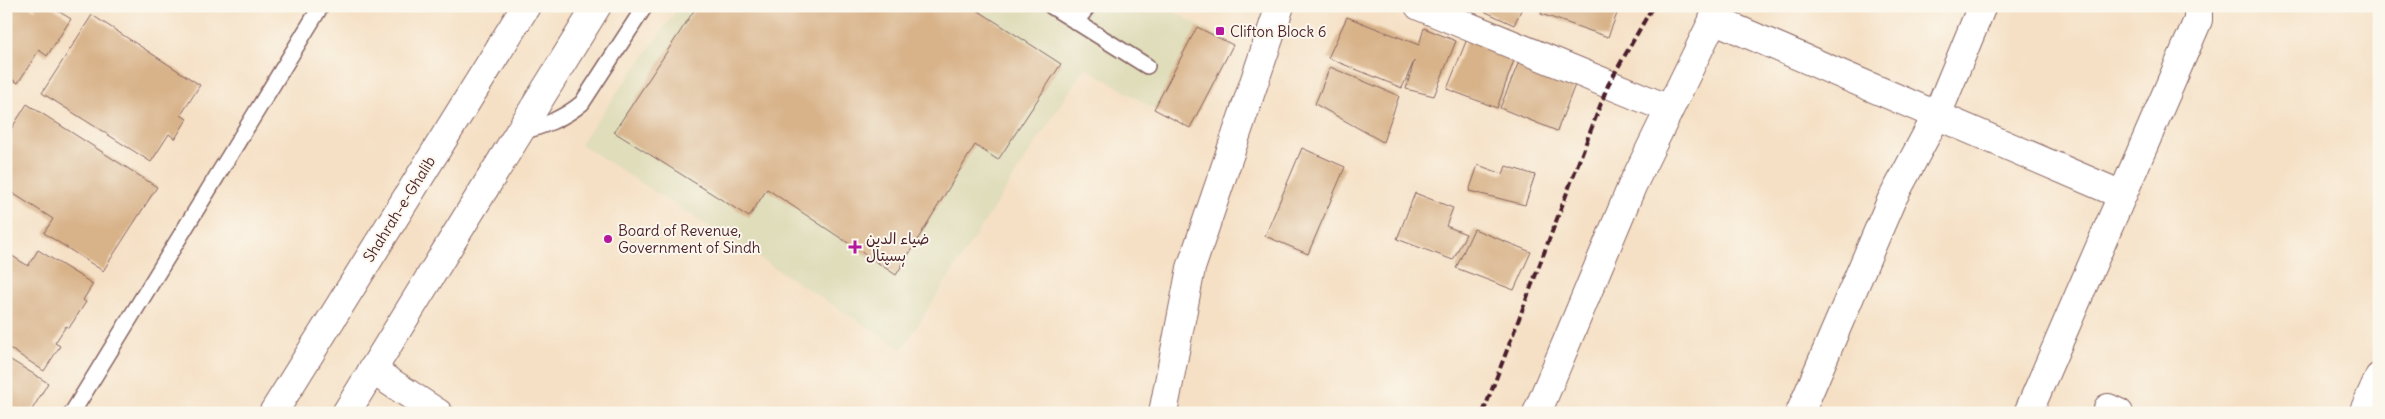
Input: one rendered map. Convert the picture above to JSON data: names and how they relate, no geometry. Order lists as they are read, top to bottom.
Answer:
{
  "streets": {
    "street": ["Shahrah-e-Ghalib"]
  },
  "places": {
    "transit": ["Clifton Block 6"],
    "other": ["Board of Revenue, Government of Sindh"],
    "health": ["ضیاء الدین ہسپتال"]
  }
}
